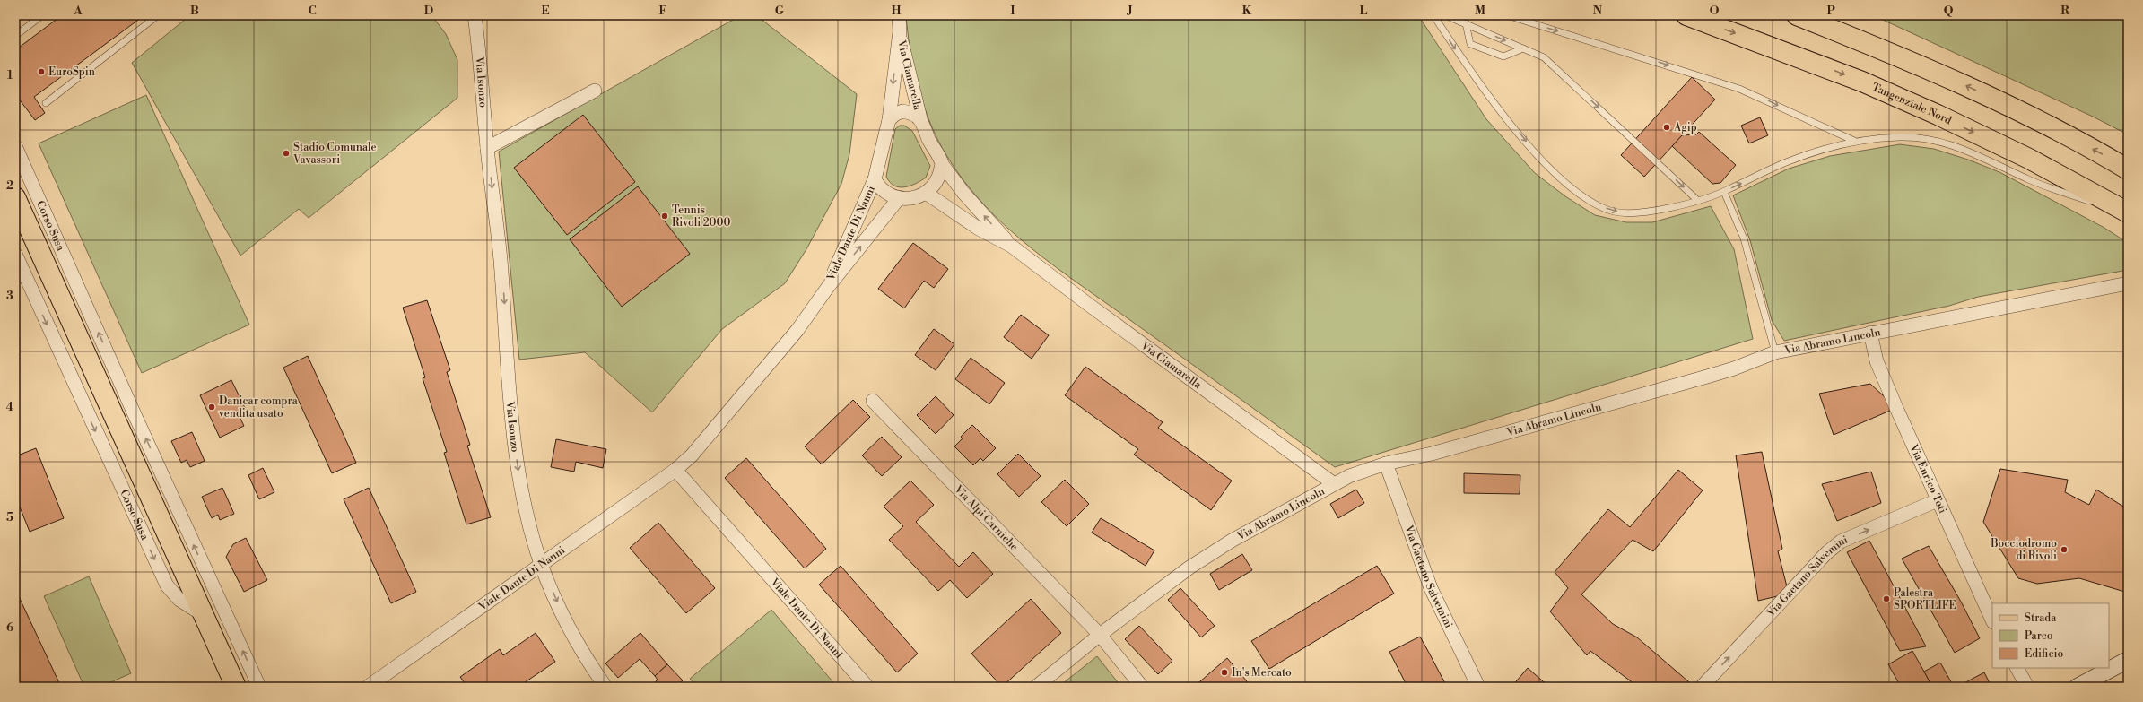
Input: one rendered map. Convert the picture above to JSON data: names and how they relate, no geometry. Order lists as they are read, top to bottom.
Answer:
{
  "streets": {
    "main road": ["Tangenziale Nord", "Corso Susa"],
    "street": [
      "Via Ciamarella",
      "Via Isonzo",
      "Viale Dante Di Nanni",
      "Via Abramo Lincoln",
      "Via Enrico Toti",
      "Via Alpi Carniche",
      "Via Gaetano Salvemini"
    ]
  },
  "crossings": [
    ["Via Ciamarella", "Viale Dante Di Nanni"],
    ["Via Ciamarella", "Via Abramo Lincoln"],
    ["Via Isonzo", "Viale Dante Di Nanni"],
    ["Via Abramo Lincoln", "Via Enrico Toti"],
    ["Via Abramo Lincoln", "Via Alpi Carniche"],
    ["Via Abramo Lincoln", "Via Gaetano Salvemini"],
    ["Via Enrico Toti", "Via Gaetano Salvemini"]
  ],
  "one_way": ["Via Isonzo", "Via Gaetano Salvemini"],
  "places": [
    "EuroSpin",
    "Agip",
    "Stadio Comunale Vavassori",
    "Tennis Rivoli 2000",
    "Danicar compra vendita usato",
    "Bocciodromo di Rivoli",
    "Palestra SPORTLIFE",
    "In's Mercato"
  ],
  "legend": ["Strada", "Parco", "Edificio"],
  "grid": {
    "columns": [
      "A",
      "B",
      "C",
      "D",
      "E",
      "F",
      "G",
      "H",
      "I",
      "J",
      "K",
      "L",
      "M",
      "N",
      "O",
      "P",
      "Q",
      "R"
    ],
    "rows": [
      "1",
      "2",
      "3",
      "4",
      "5",
      "6"
    ]
  }
}
